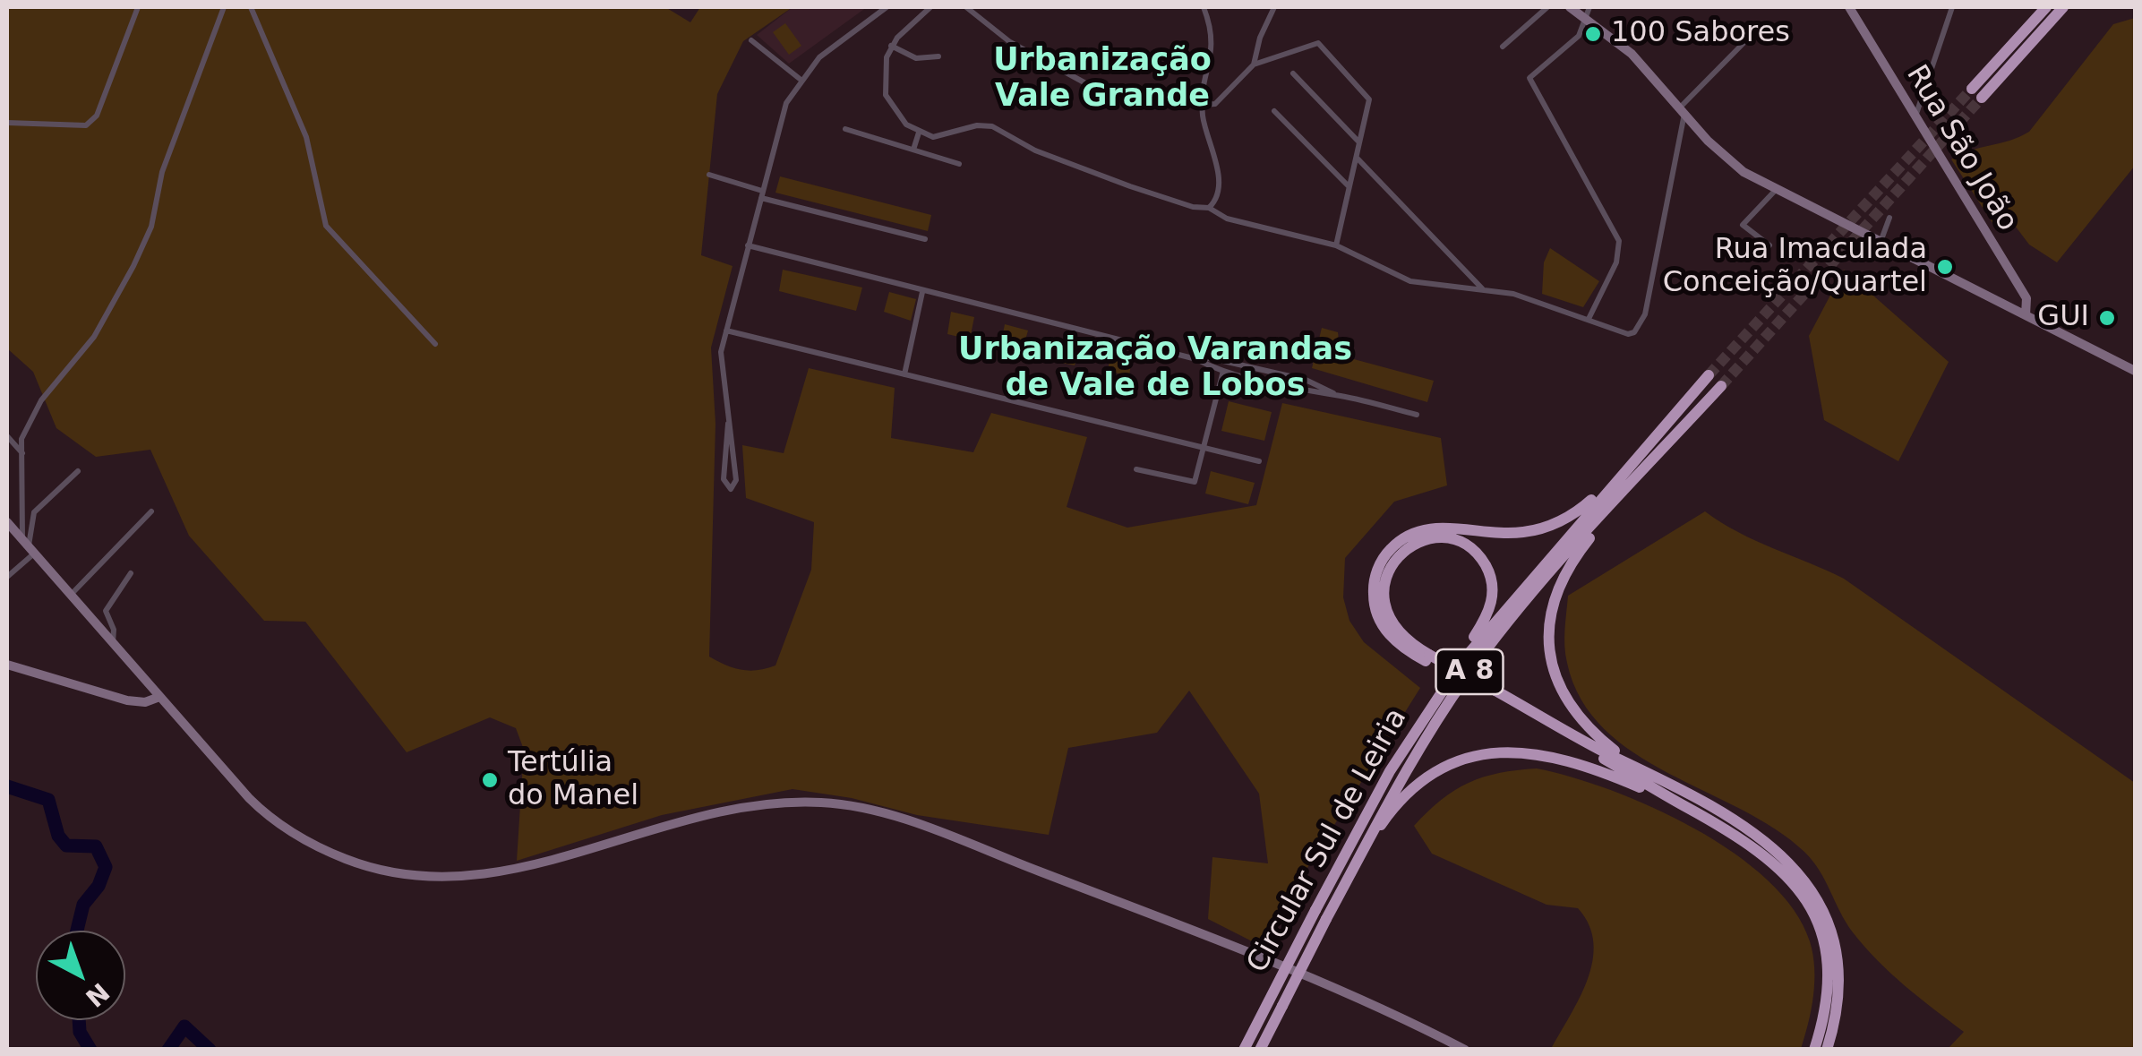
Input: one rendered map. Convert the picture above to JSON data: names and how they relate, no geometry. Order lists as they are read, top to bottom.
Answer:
{
  "streets": {
    "highway": ["A 8", "Circular Sul de Leiria"],
    "main road": ["Rua São João"]
  },
  "districts": ["Urbanização Vale Grande", "Urbanização Varandas de Vale de Lobos"],
  "places": [
    "100 Sabores",
    "Rua Imaculada Conceição/Quartel",
    "GUI",
    "Tertúlia do Manel"
  ],
  "north": "bottom right"
}
